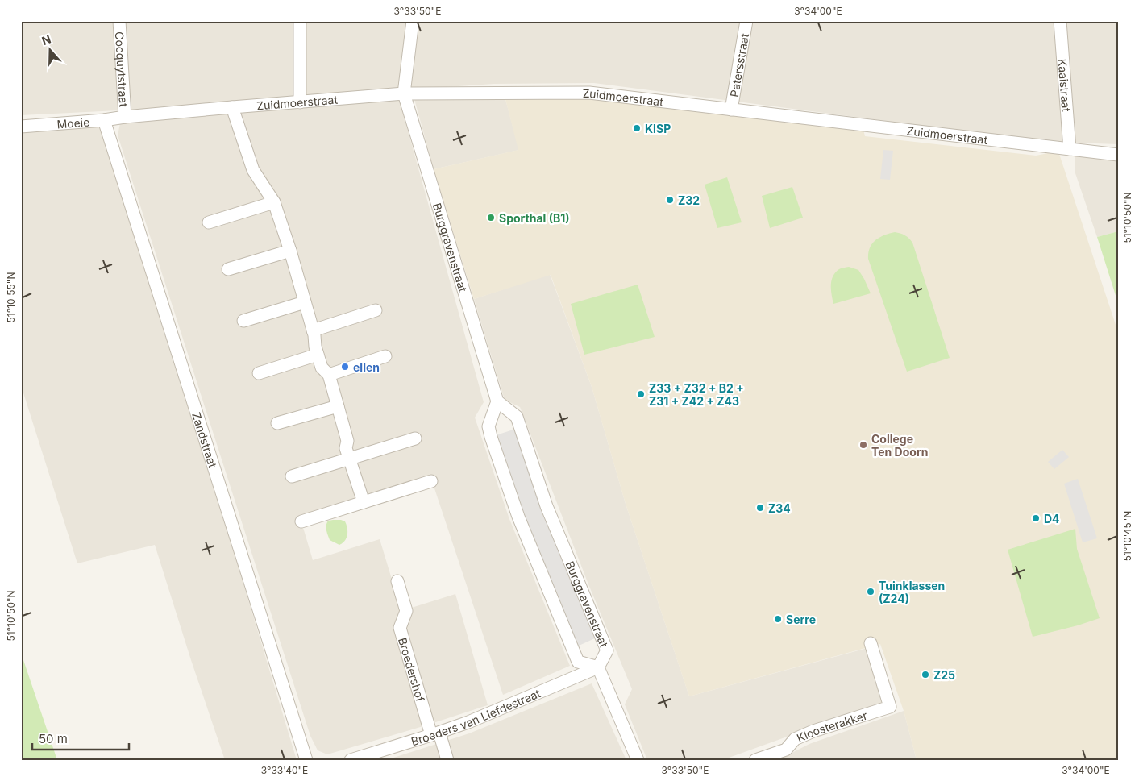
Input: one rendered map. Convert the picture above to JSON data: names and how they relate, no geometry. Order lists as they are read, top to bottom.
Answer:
{
  "streets": {
    "street": [
      "Patersstraat",
      "Cocquytstraat",
      "Kaaistraat",
      "Zuidmoerstraat",
      "Moeie",
      "Burggravenstraat",
      "Zandstraat",
      "Broedershof",
      "Broeders van Liefdestraat",
      "Kloosterakker"
    ]
  },
  "crossings": [
    ["Patersstraat", "Zuidmoerstraat"],
    ["Cocquytstraat", "Zuidmoerstraat"],
    ["Cocquytstraat", "Moeie"],
    ["Kaaistraat", "Zuidmoerstraat"],
    ["Zuidmoerstraat", "Moeie"],
    ["Zuidmoerstraat", "Burggravenstraat"],
    ["Moeie", "Zandstraat"],
    ["Burggravenstraat", "Broeders van Liefdestraat"],
    ["Broedershof", "Broeders van Liefdestraat"]
  ],
  "places": [
    "KISP",
    "Z32",
    "Sporthal (B1)",
    "ellen",
    "Z33 + Z32 + B2 + Z31 + Z42 + Z43",
    "College Ten Doorn",
    "Z34",
    "D4",
    "Tuinklassen (Z24)",
    "Serre",
    "Z25"
  ],
  "scale_bar": "50 m",
  "north": "top",
  "coordinates": [
    "3°33'50\"E",
    "3°34'00\"E",
    "51°10'50\"N",
    "51°10'55\"N",
    "51°10'45\"N",
    "3°33'40\"E"
  ]
}
